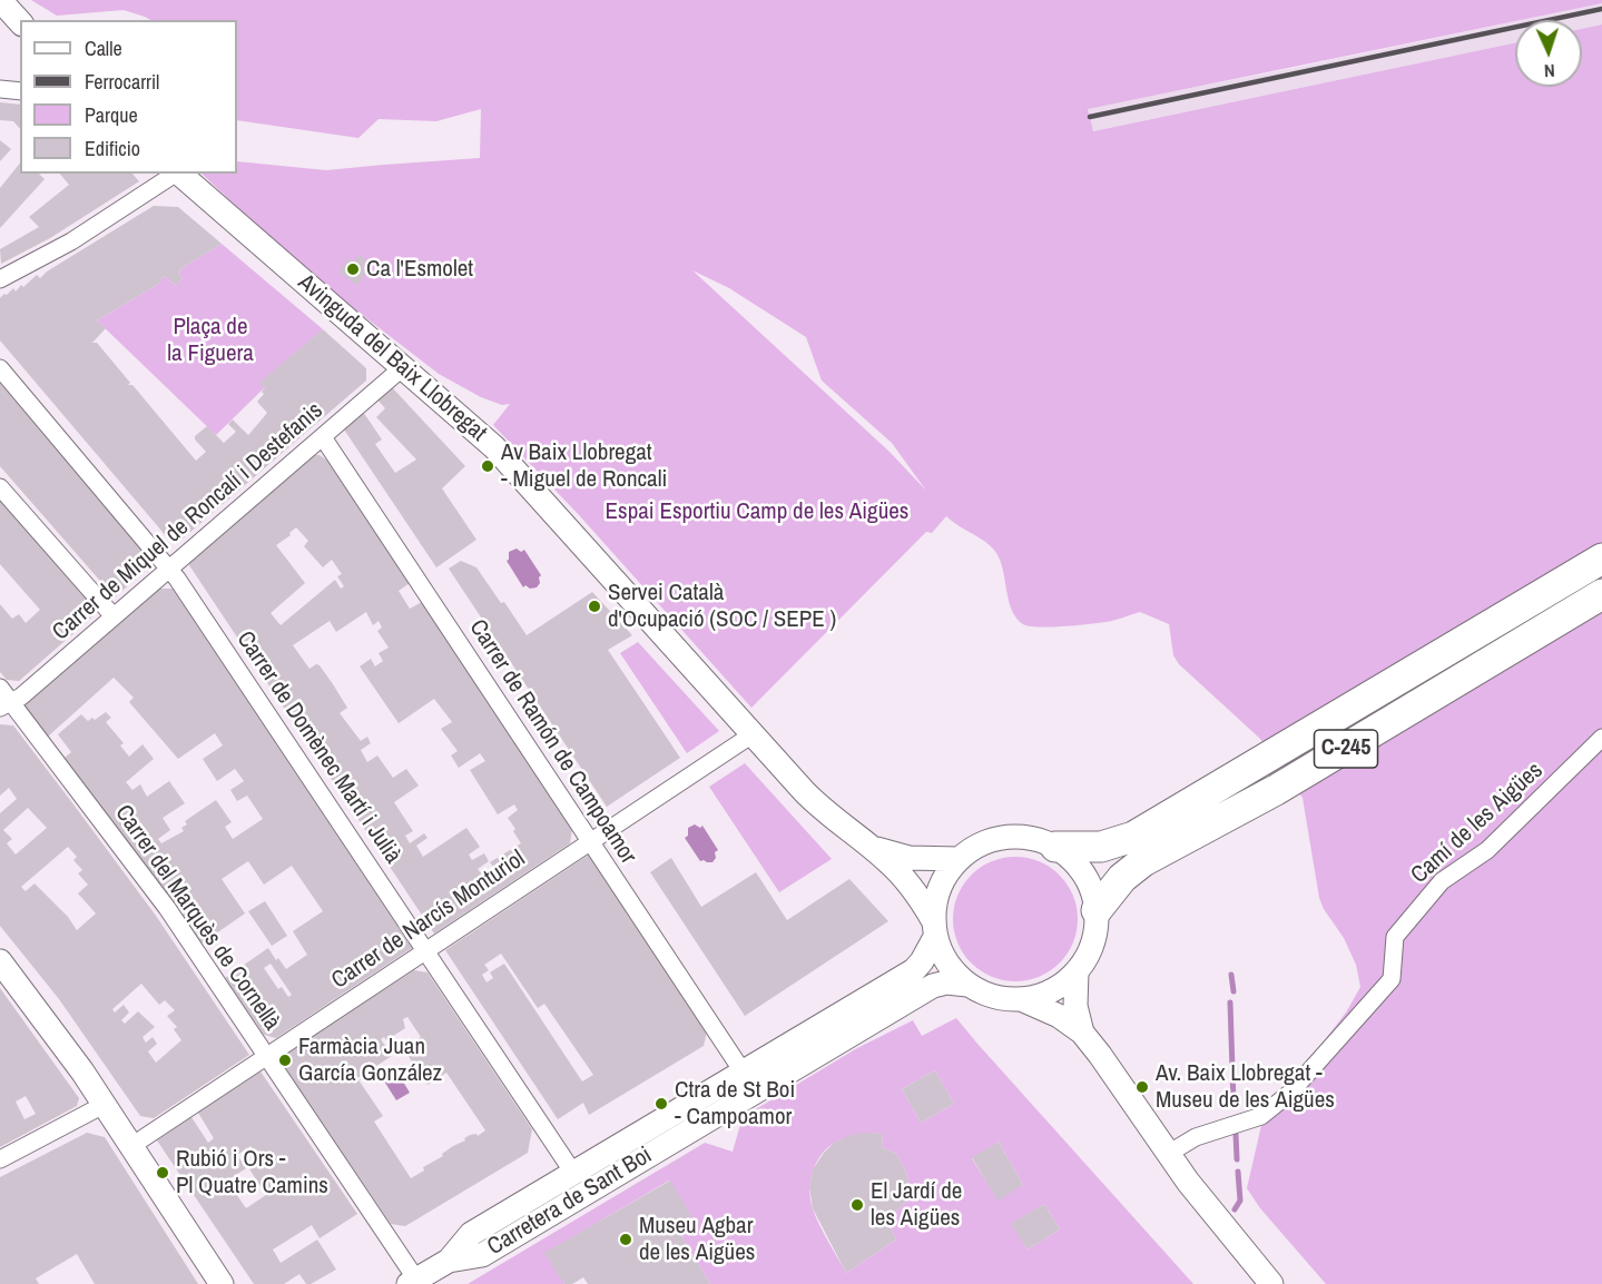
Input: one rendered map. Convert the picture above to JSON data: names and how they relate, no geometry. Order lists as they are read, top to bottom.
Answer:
{
  "streets": {
    "highway": ["C-245"],
    "main road": ["Avinguda del Baix Llobregat", "Carretera de Sant Boi"],
    "street": [
      "Carrer de Miquel de Roncalí i Destefanis",
      "Carrer de Ramón de Campoamor",
      "Carrer de Domènec Martí i Julià",
      "Camí de les Aigües",
      "Carrer del Marquès de Cornellà",
      "Carrer de Narcís Monturiol"
    ]
  },
  "crossings": [
    ["Avinguda del Baix Llobregat", "Carrer de Miquel de Roncalí i Destefanis"],
    ["Avinguda del Baix Llobregat", "C-245"],
    ["Avinguda del Baix Llobregat", "Carrer de Narcís Monturiol"],
    ["Avinguda del Baix Llobregat", "Carretera de Sant Boi"],
    ["Carrer de Miquel de Roncalí i Destefanis", "Carrer de Ramón de Campoamor"],
    ["Carrer de Miquel de Roncalí i Destefanis", "Carrer de Domènec Martí i Julià"],
    ["Carrer de Miquel de Roncalí i Destefanis", "Carrer del Marquès de Cornellà"],
    ["Carrer de Ramón de Campoamor", "Carrer de Narcís Monturiol"],
    ["Carrer de Ramón de Campoamor", "Carretera de Sant Boi"],
    ["Carrer de Domènec Martí i Julià", "Carrer de Narcís Monturiol"],
    ["Carrer de Domènec Martí i Julià", "Carretera de Sant Boi"],
    ["C-245", "Carretera de Sant Boi"],
    ["Carrer del Marquès de Cornellà", "Carrer de Narcís Monturiol"],
    ["Carrer del Marquès de Cornellà", "Carretera de Sant Boi"]
  ],
  "parks": ["Plaça de la Figuera", "Espai Esportiu Camp de les Aigües"],
  "places": [
    "Ca l'Esmolet",
    "Av Baix Llobregat - Miguel de Roncali",
    "Servei Català d'Ocupació (SOC / SEPE )",
    "Farmàcia Juan García González",
    "Av. Baix Llobregat - Museu de les Aigües",
    "Ctra de St Boi - Campoamor",
    "Rubió i Ors - Pl Quatre Camins",
    "El Jardí de les Aigües",
    "Museu Agbar de les Aigües"
  ],
  "legend": [
    "Calle",
    "Ferrocarril",
    "Parque",
    "Edificio"
  ],
  "north": "bottom"
}
